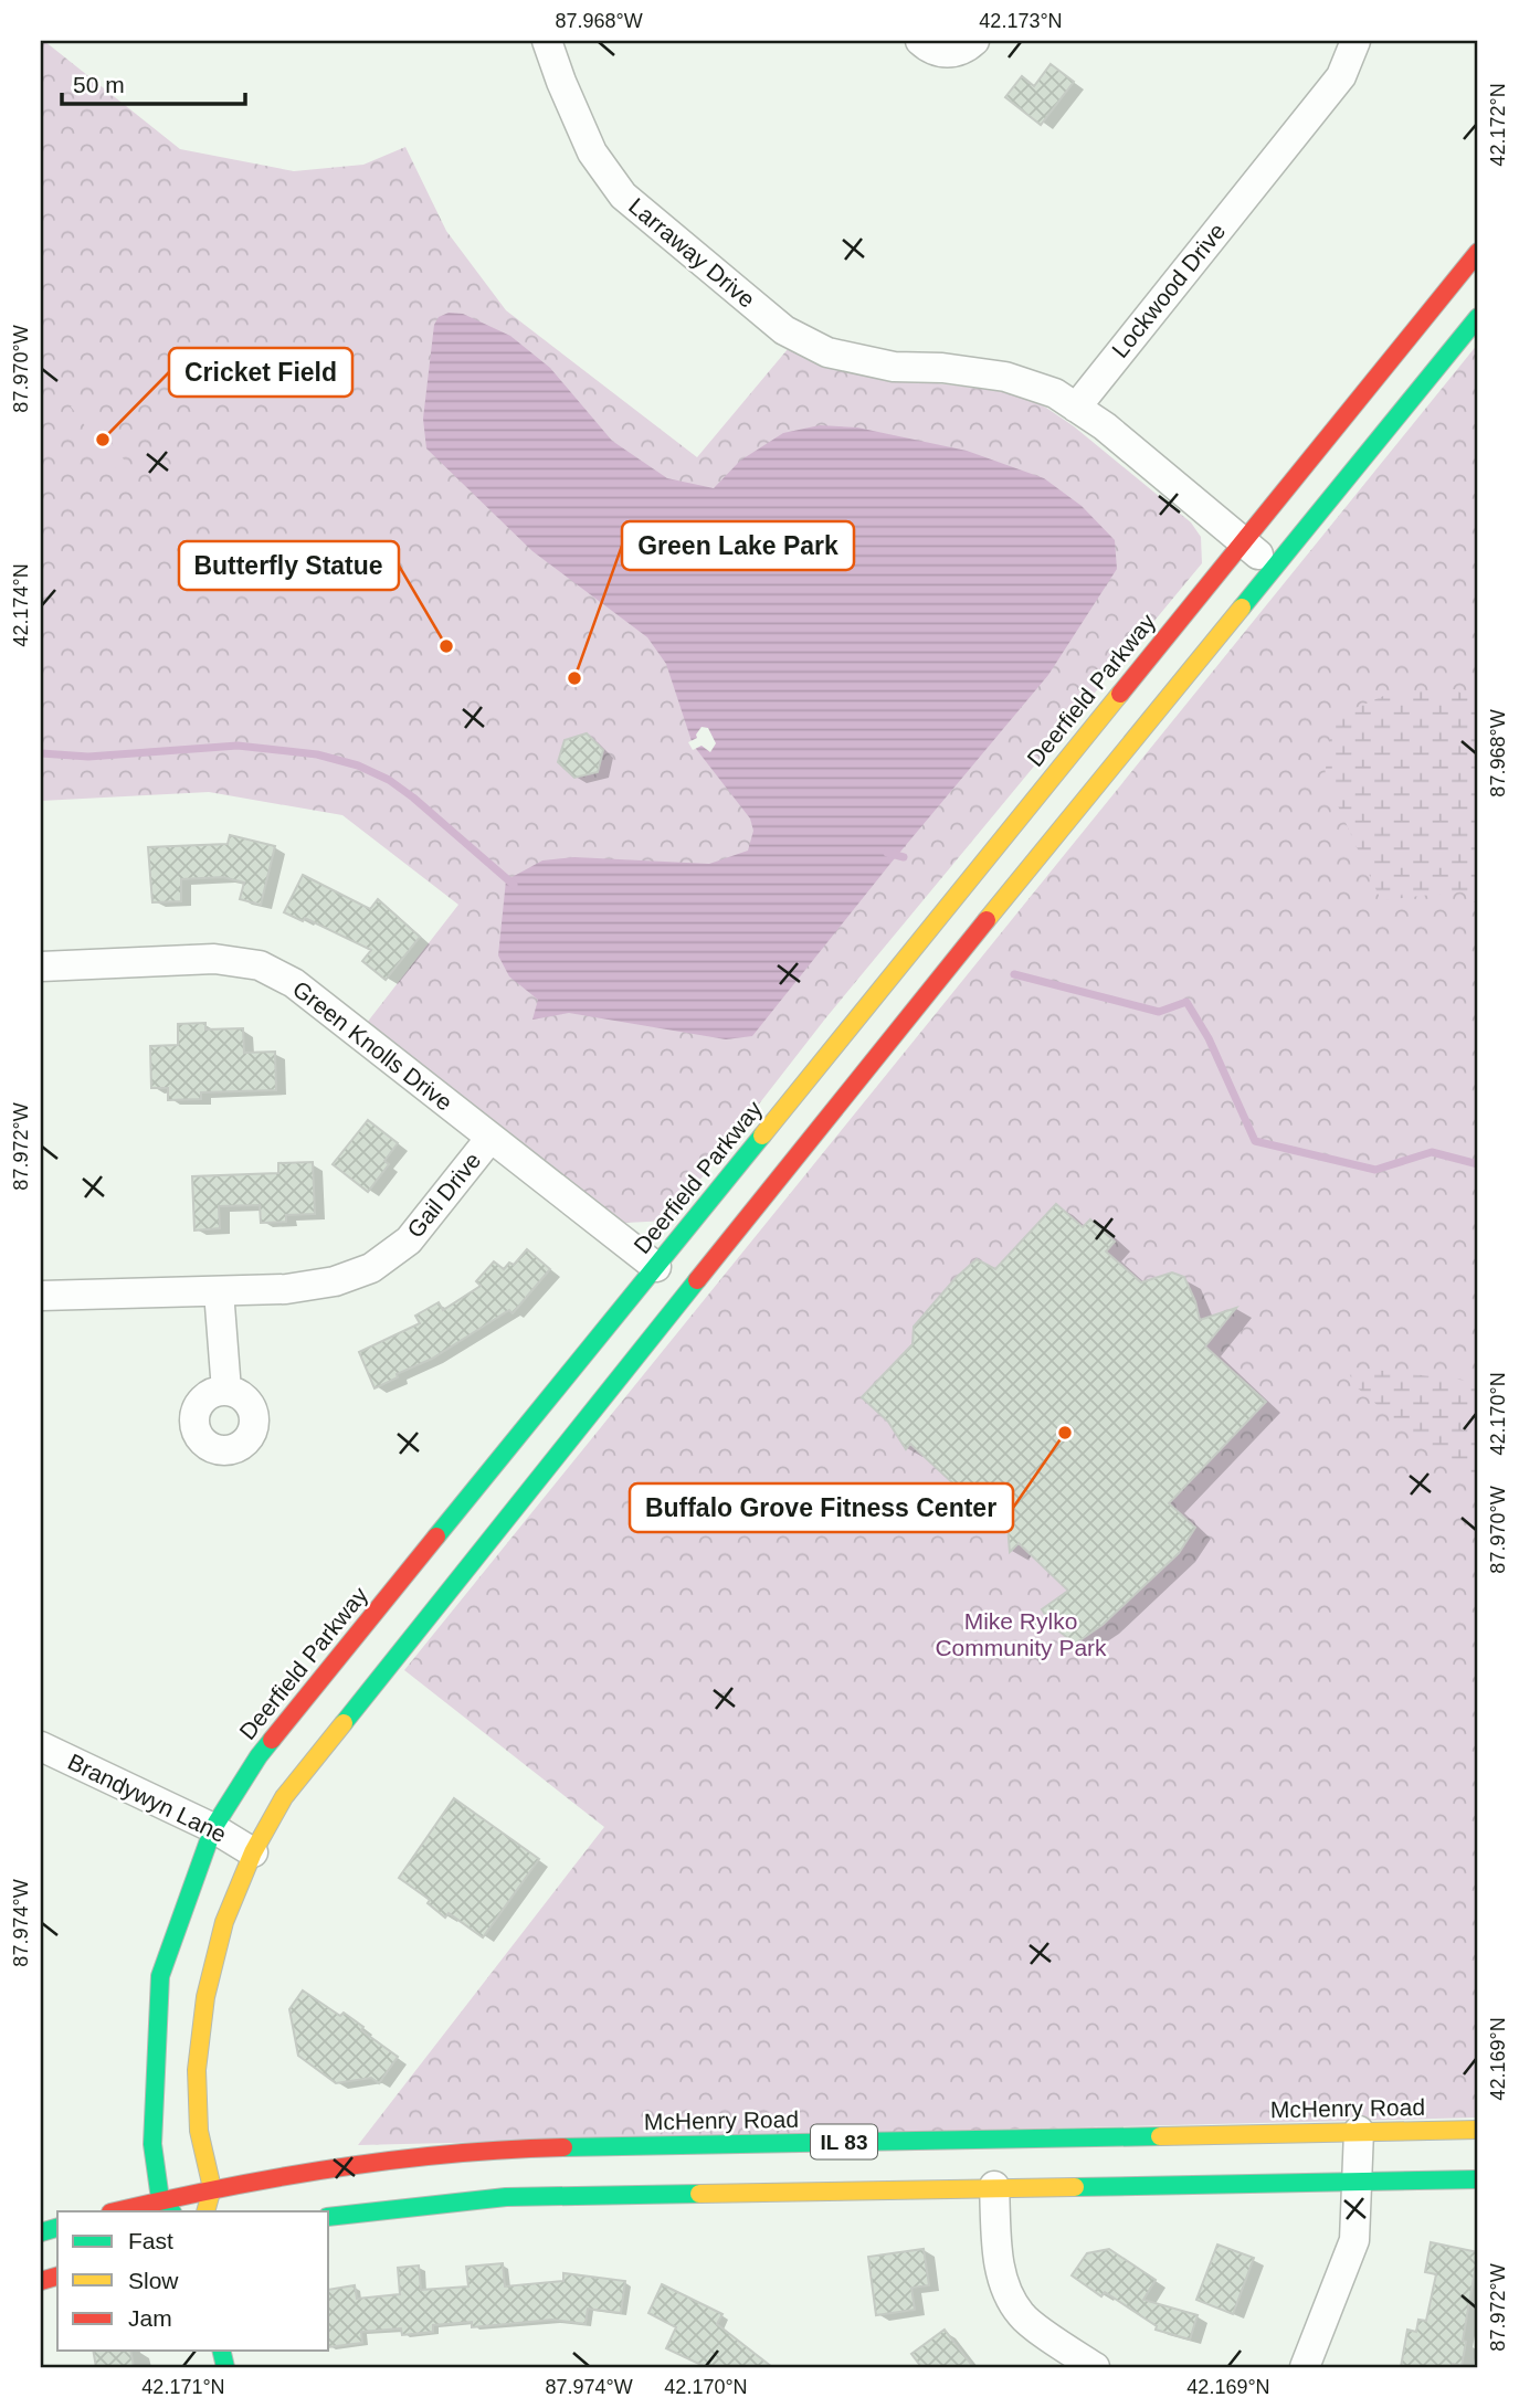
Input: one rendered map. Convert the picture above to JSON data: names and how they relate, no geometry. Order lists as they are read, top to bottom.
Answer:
{
  "streets": {
    "main road": ["Deerfield Parkway", "McHenry Road", "IL 83"],
    "street": [
      "Larraway Drive",
      "Lockwood Drive",
      "Green Knolls Drive",
      "Gail Drive",
      "Brandywyn Lane"
    ]
  },
  "crossings": [
    ["Larraway Drive", "Lockwood Drive"],
    ["Deerfield Parkway", "Green Knolls Drive"],
    ["Deerfield Parkway", "Brandywyn Lane"],
    ["Deerfield Parkway", "McHenry Road"],
    ["Green Knolls Drive", "Gail Drive"]
  ],
  "parks": ["Mike Rylko Community Park"],
  "places": [
    "Cricket Field",
    "Butterfly Statue",
    "Green Lake Park",
    "Buffalo Grove Fitness Center"
  ],
  "legend": ["Fast", "Slow", "Jam"],
  "scale_bar": "50 m",
  "coordinates": [
    "87.968°W",
    "42.173°N",
    "42.172°N",
    "87.970°W",
    "42.174°N",
    "87.972°W",
    "42.170°N",
    "87.974°W",
    "42.169°N",
    "42.171°N"
  ]
}
